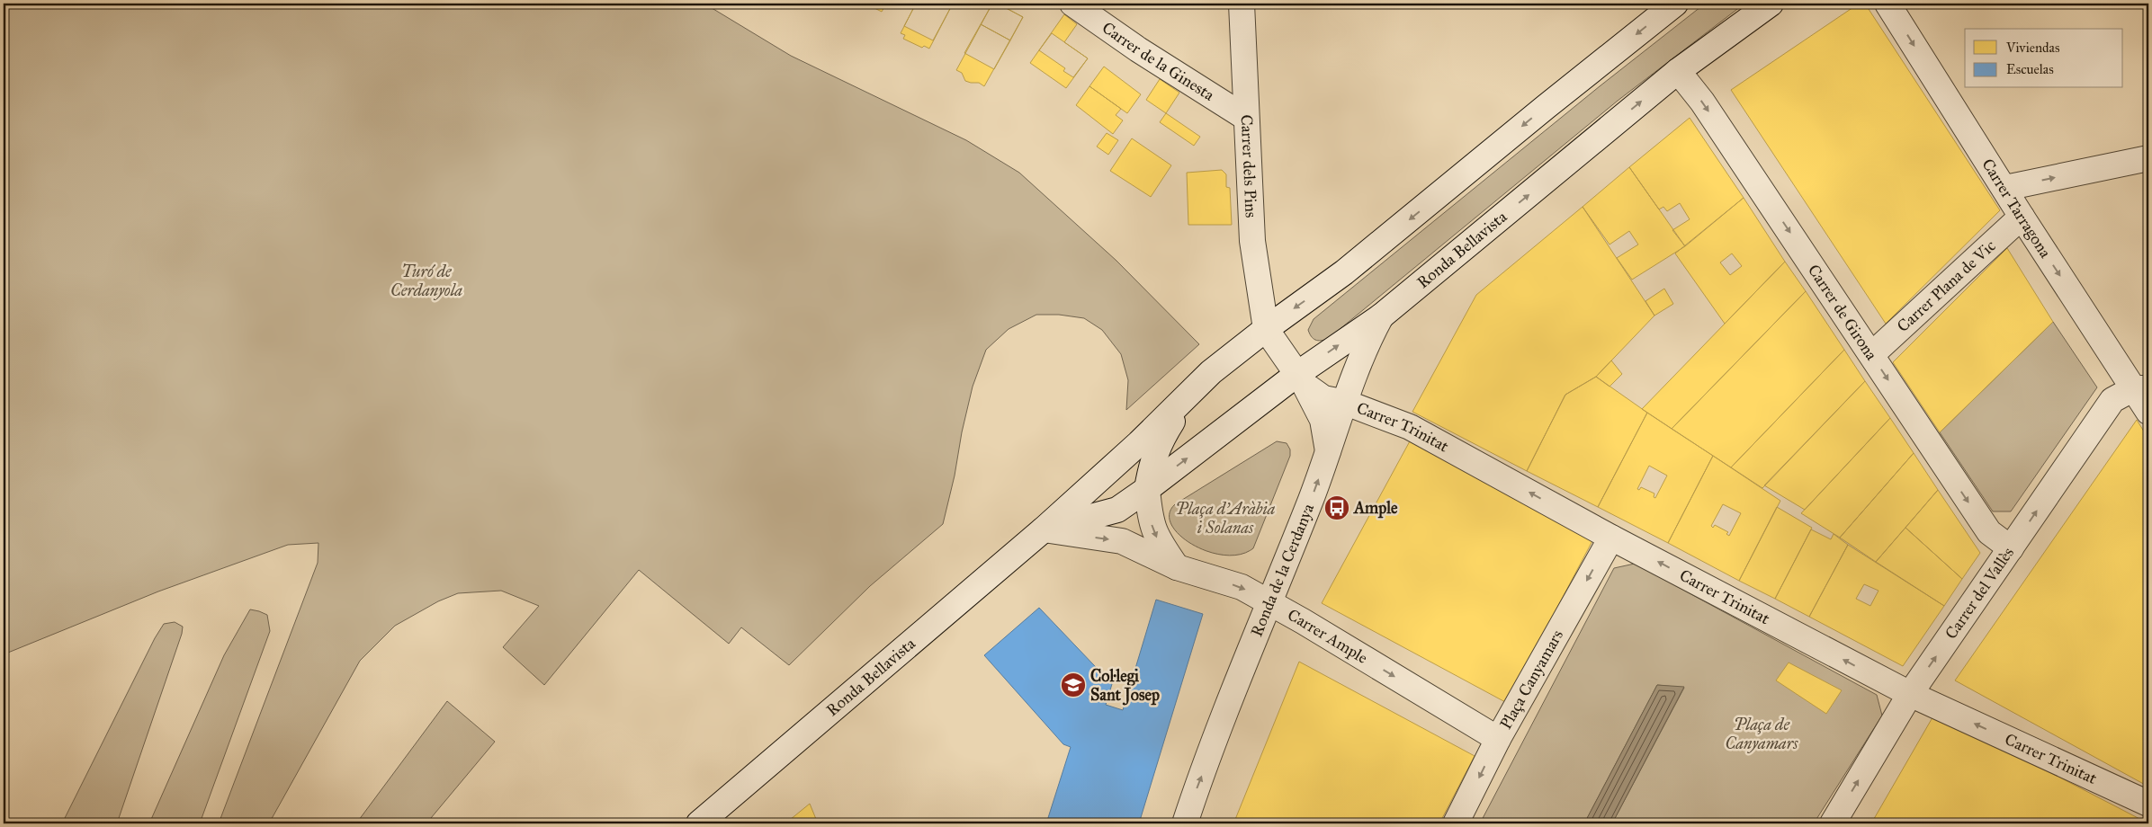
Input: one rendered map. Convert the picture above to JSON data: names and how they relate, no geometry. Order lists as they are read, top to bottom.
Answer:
{
  "streets": {
    "street": [
      "Carrer de la Ginesta",
      "Carrer dels Pins",
      "Carrer Tarragona",
      "Ronda Bellavista",
      "Carrer Plana de Vic",
      "Carrer de Girona",
      "Carrer Trinitat",
      "Ronda de la Cerdanya",
      "Carrer del Vallès",
      "Carrer Ample",
      "Plaça Canyamars"
    ]
  },
  "crossings": [
    ["Carrer de la Ginesta", "Carrer dels Pins"],
    ["Carrer dels Pins", "Ronda Bellavista"],
    ["Carrer Tarragona", "Carrer Plana de Vic"],
    ["Carrer Tarragona", "Carrer del Vallès"],
    ["Ronda Bellavista", "Carrer de Girona"],
    ["Ronda Bellavista", "Carrer Trinitat"],
    ["Ronda Bellavista", "Ronda de la Cerdanya"],
    ["Ronda Bellavista", "Carrer Ample"],
    ["Carrer Plana de Vic", "Carrer de Girona"],
    ["Carrer de Girona", "Carrer del Vallès"],
    ["Carrer Trinitat", "Ronda de la Cerdanya"],
    ["Carrer Trinitat", "Carrer del Vallès"],
    ["Carrer Trinitat", "Plaça Canyamars"],
    ["Ronda de la Cerdanya", "Carrer Ample"],
    ["Carrer Ample", "Plaça Canyamars"]
  ],
  "one_way": [
    "Carrer Tarragona",
    "Carrer de Girona",
    "Carrer Trinitat",
    "Ronda de la Cerdanya",
    "Carrer del Vallès",
    "Carrer Ample",
    "Plaça Canyamars"
  ],
  "parks": ["Turó de Cerdanyola", "Plaça d'Aràbia i Solanas", "Plaça de Canyamars"],
  "places": {
    "bus stop": ["Ample"],
    "school or university": ["Col·legi Sant Josep"]
  },
  "legend": ["Viviendas", "Escuelas"]
}
